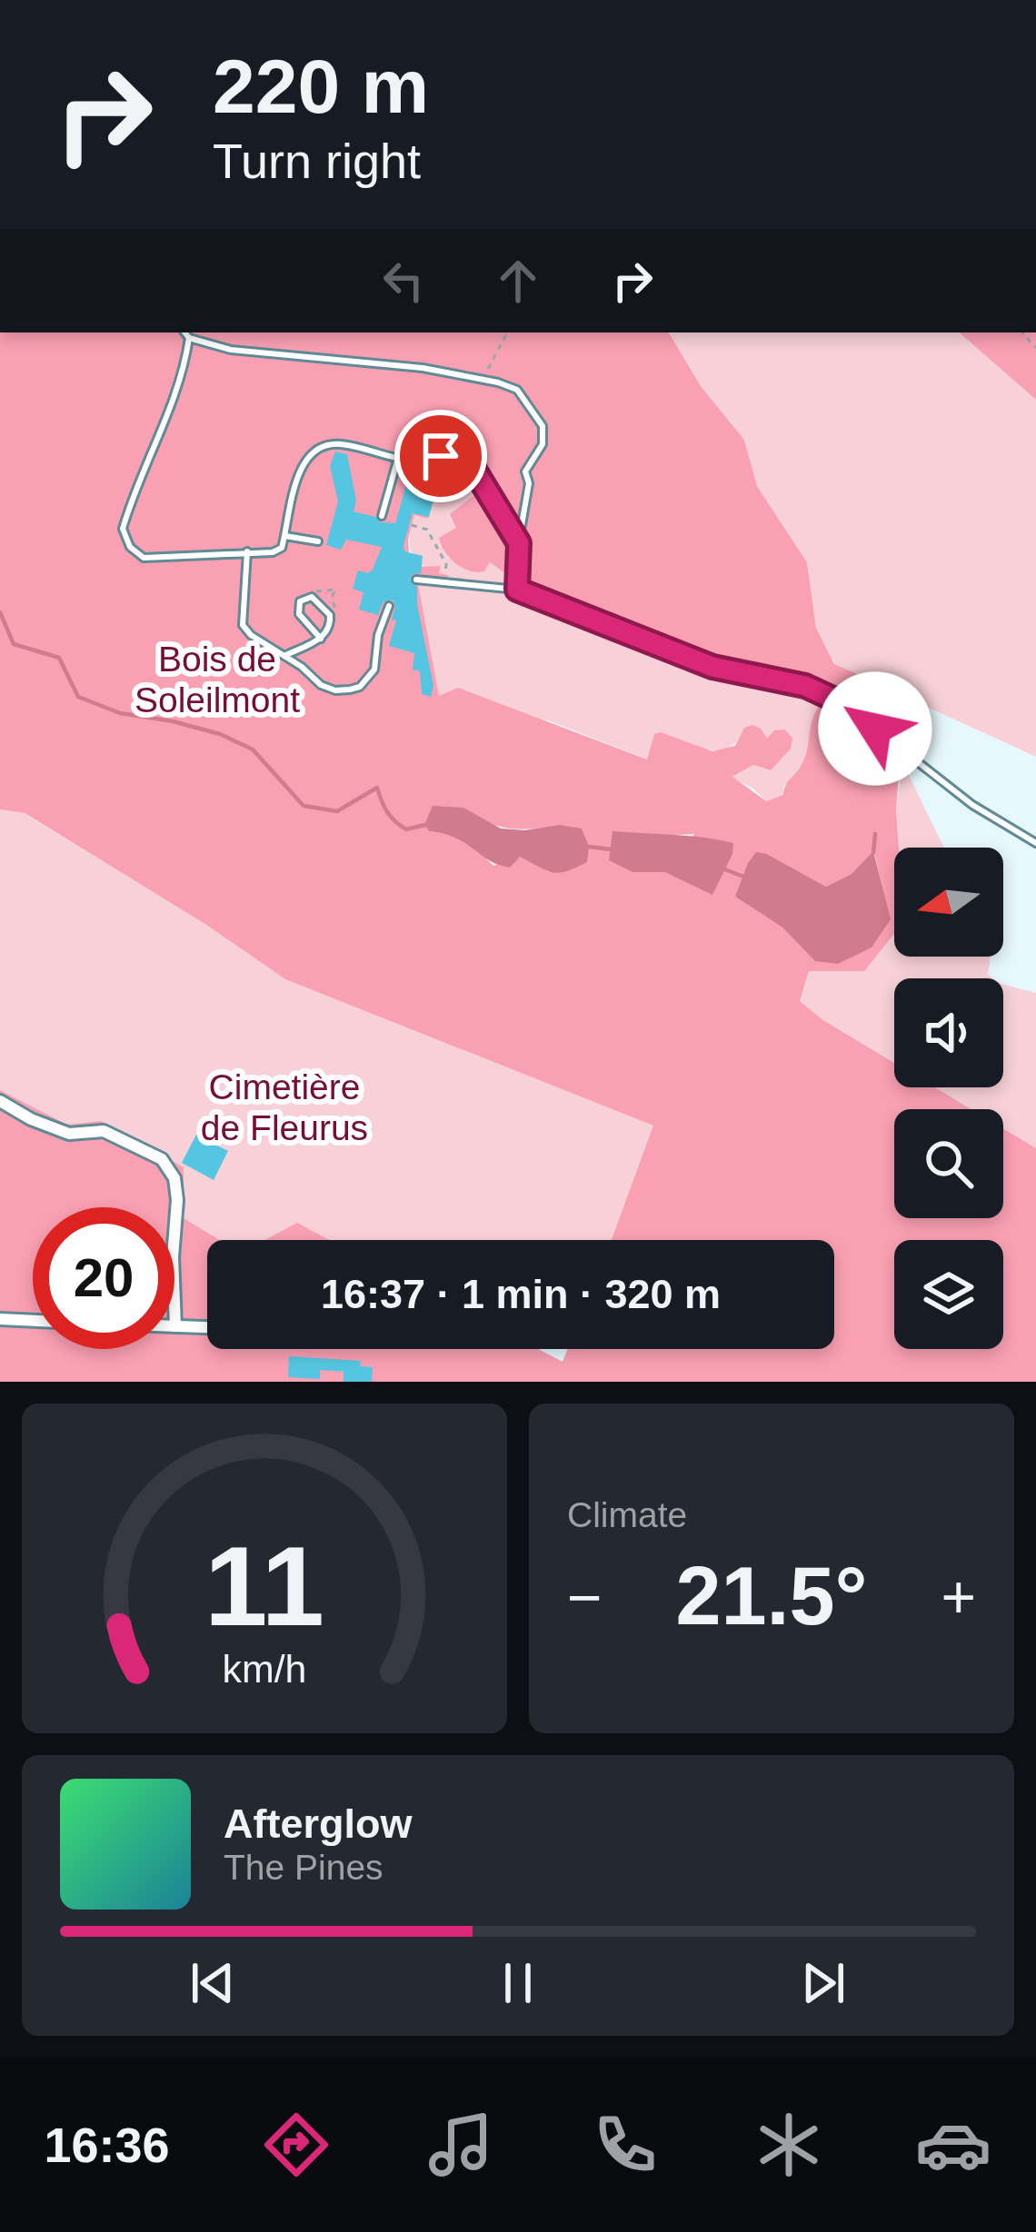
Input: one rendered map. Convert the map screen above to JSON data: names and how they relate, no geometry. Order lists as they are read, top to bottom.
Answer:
{
  "parks": ["Bois de Soleilmont", "Cimetière de Fleurus"],
  "north": "left",
  "page": {
    "turn": ["220 m", "Turn right"],
    "limit": "20",
    "trip": "16:37 · 1 min · 320 m",
    "tile": "Climate",
    "heat": ["−", "21.5°", "+"],
    "song": ["Afterglow", "The Pines"],
    "tabs": "16:36",
    "gauge": ["11", "km/h"]
  }
}
